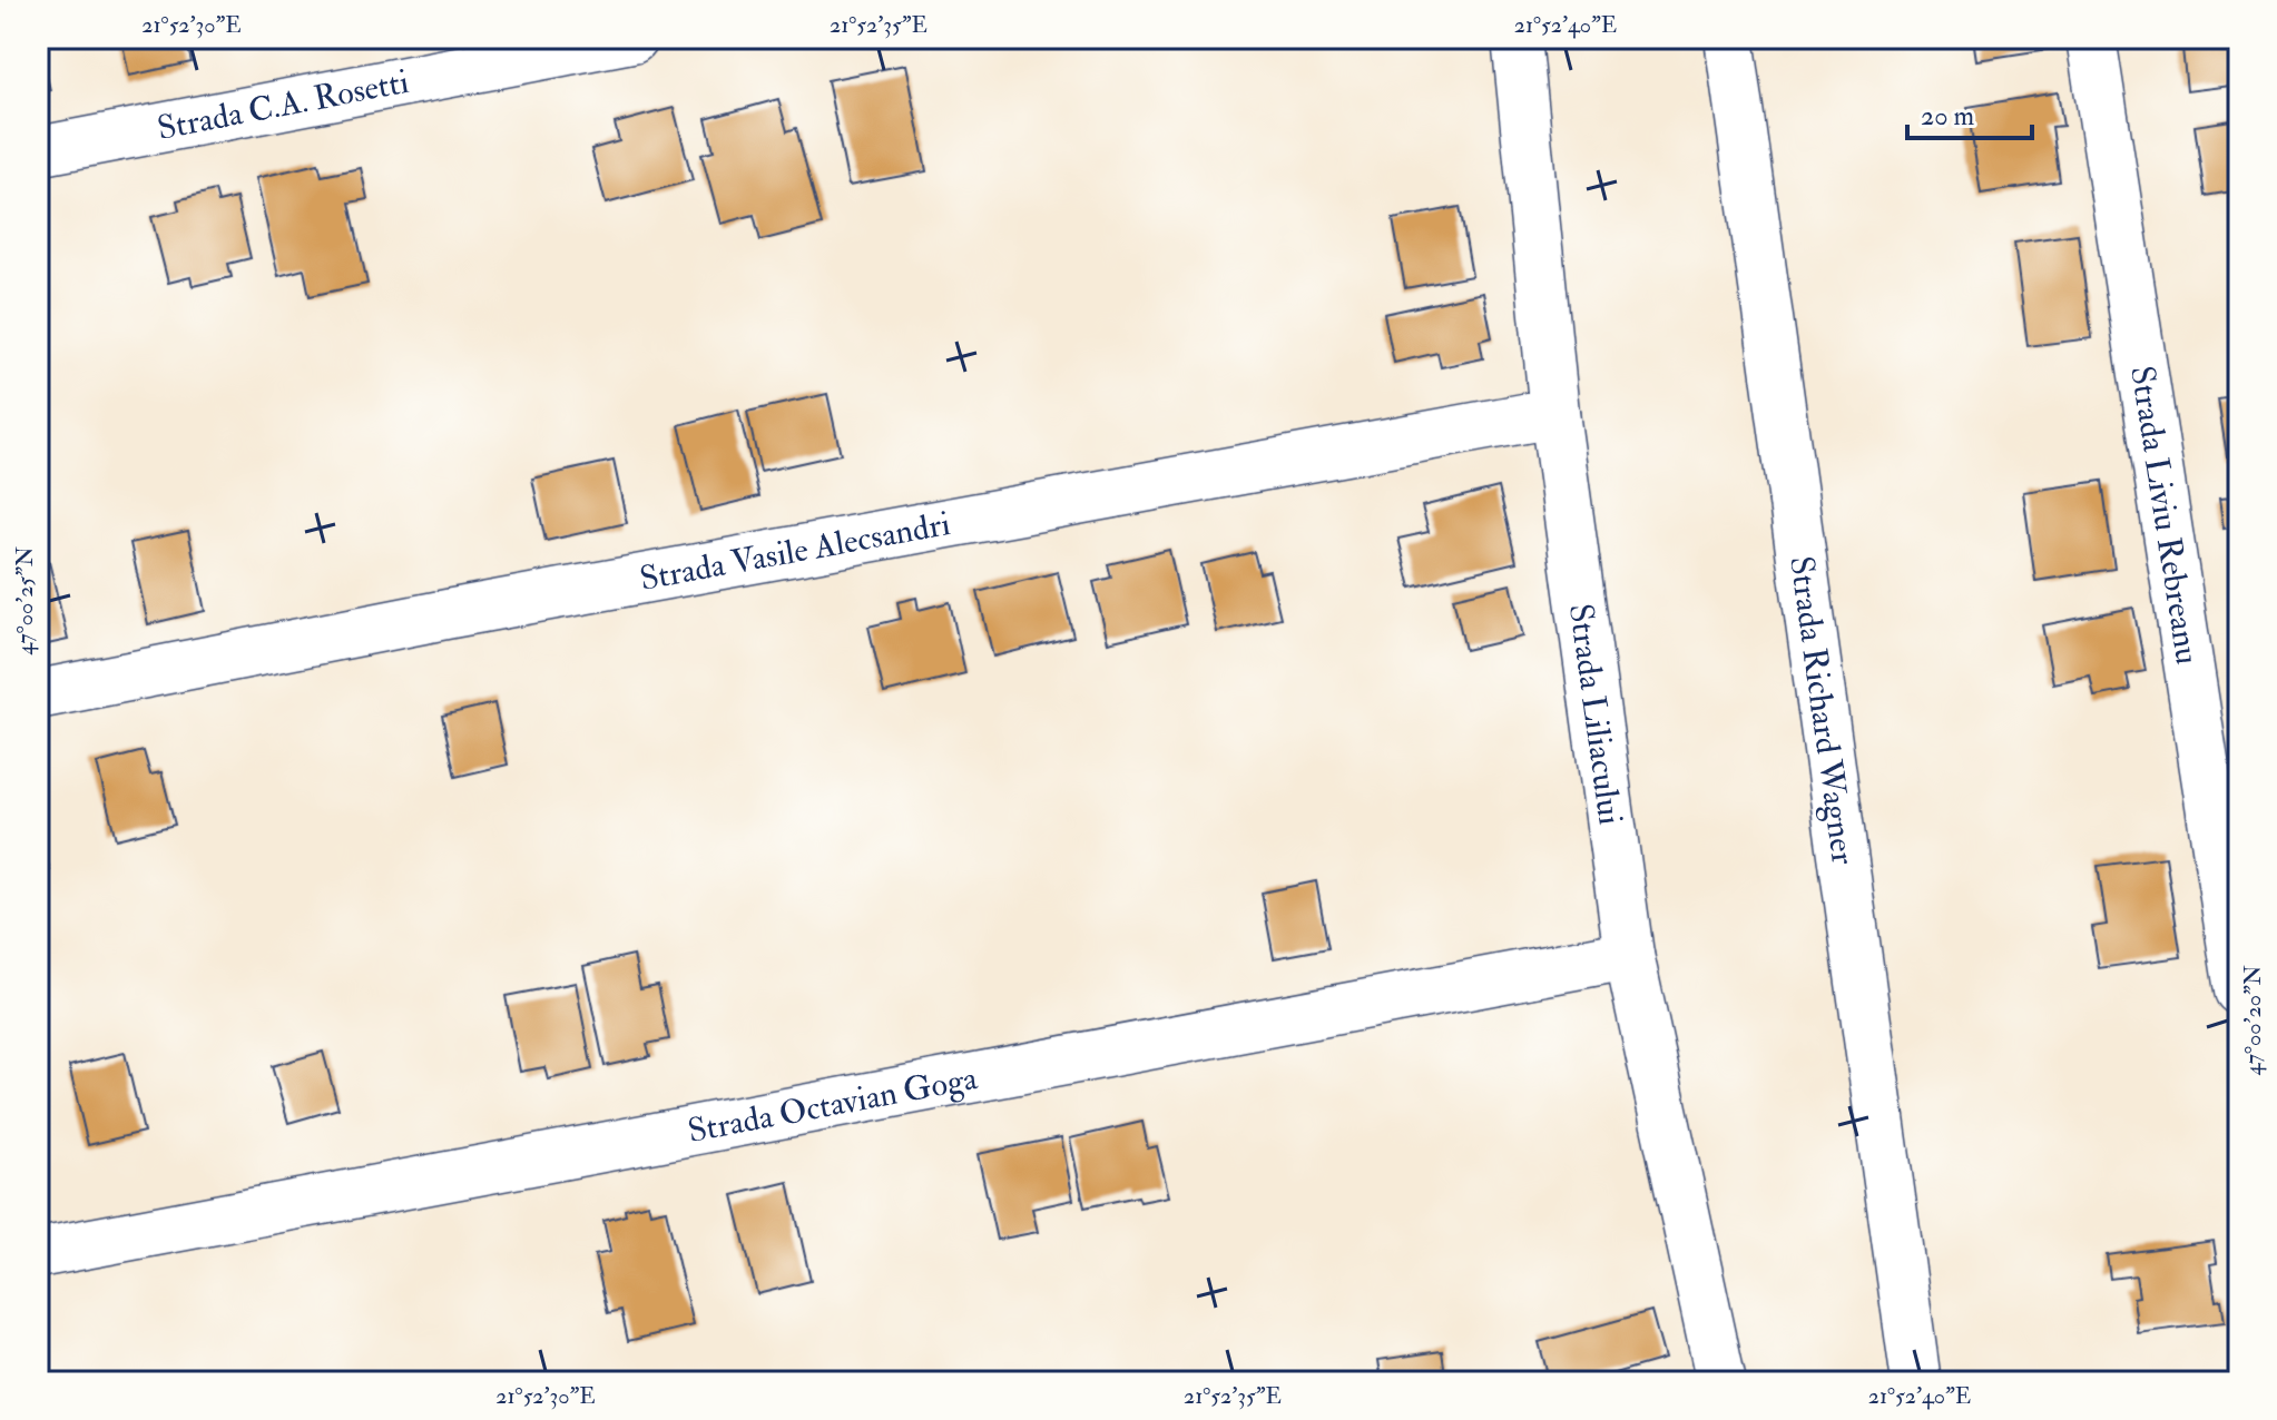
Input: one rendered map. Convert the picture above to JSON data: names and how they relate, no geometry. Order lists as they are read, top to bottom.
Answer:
{
  "streets": {
    "street": [
      "Strada C.A. Rosetti",
      "Strada Liviu Rebreanu",
      "Strada Vasile Alecsandri",
      "Strada Richard Wagner",
      "Strada Liliacului",
      "Strada Octavian Goga"
    ]
  },
  "crossings": [
    ["Strada Vasile Alecsandri", "Strada Liliacului"],
    ["Strada Liliacului", "Strada Octavian Goga"]
  ],
  "scale_bar": "20 m",
  "coordinates": [
    "21°52'30\"E",
    "21°52'35\"E",
    "21°52'40\"E",
    "47°00'25\"N",
    "47°00'20\"N"
  ]
}
